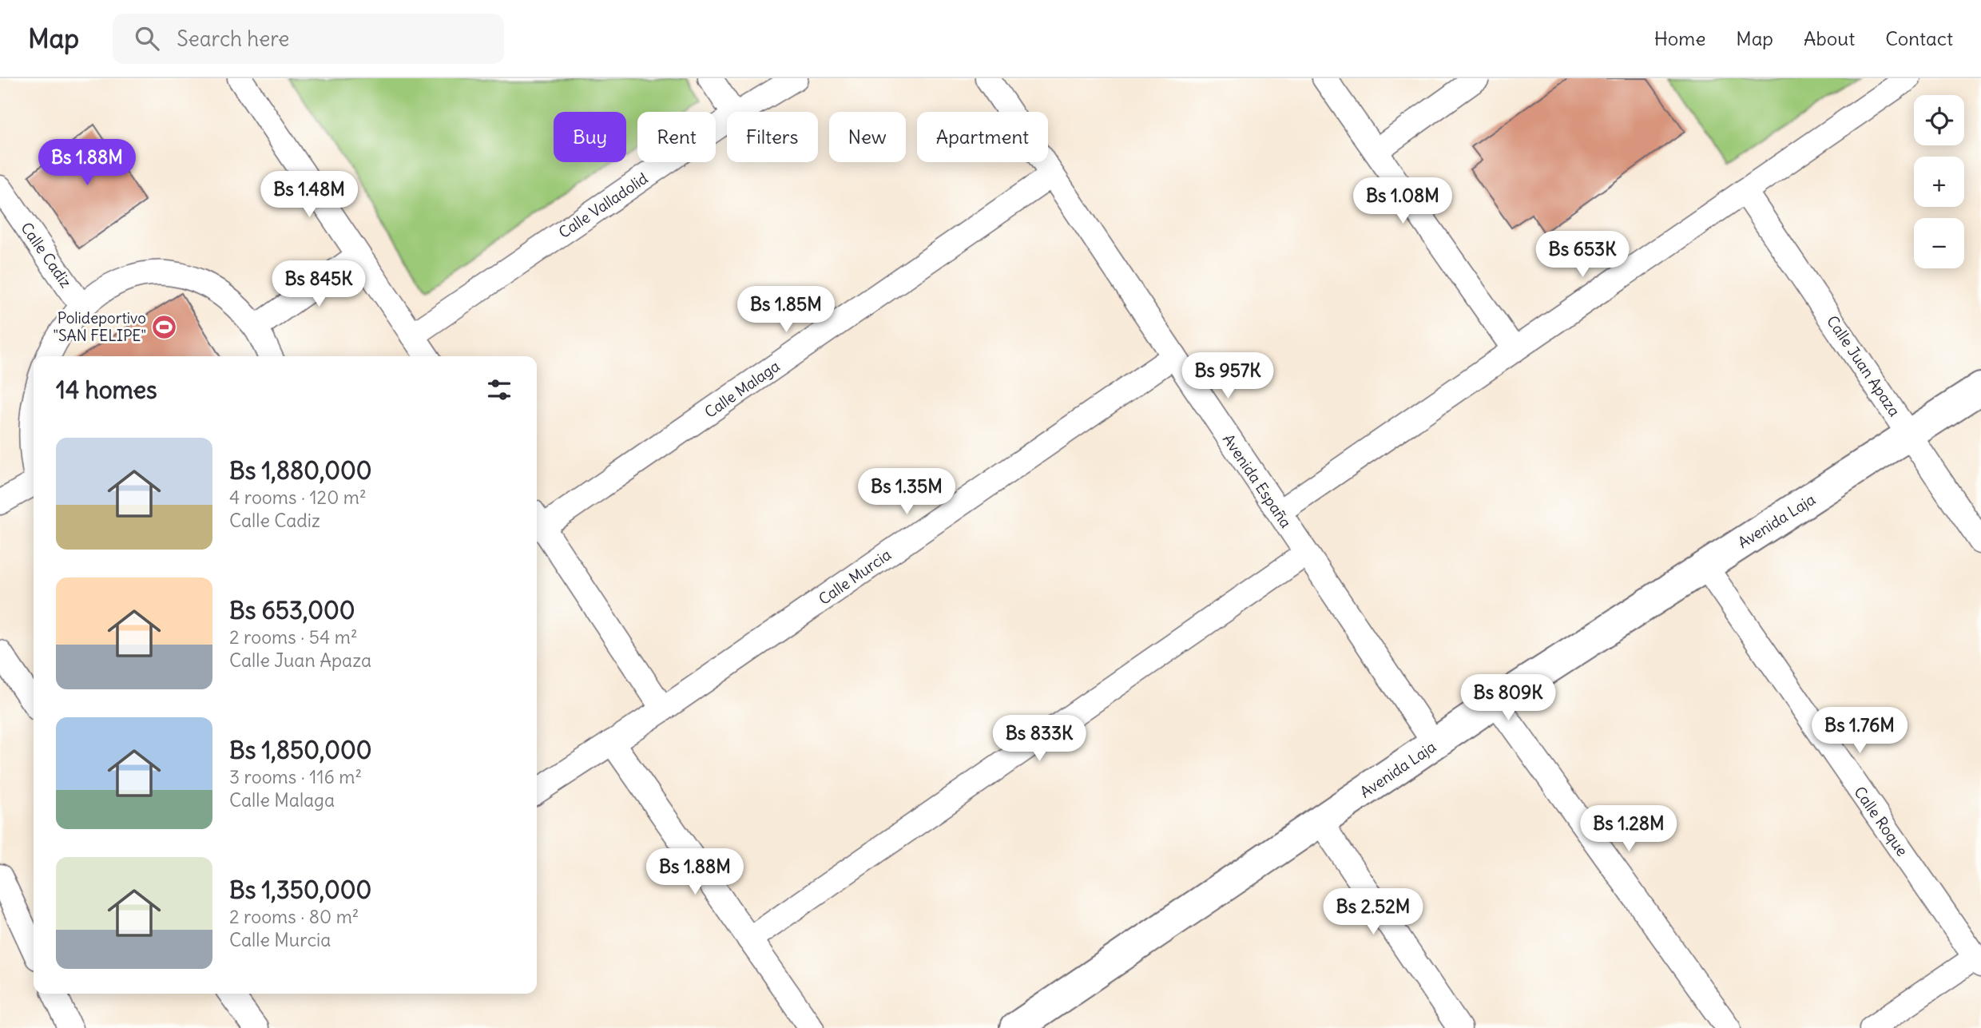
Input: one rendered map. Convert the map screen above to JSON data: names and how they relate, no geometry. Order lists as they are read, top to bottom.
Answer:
{
  "streets": {
    "street": [
      "Calle Valladolid",
      "Calle Cadiz",
      "Calle Juan Apaza",
      "Calle Malaga",
      "Avenida España",
      "Avenida Laja",
      "Calle Murcia",
      "Calle Roque"
    ]
  },
  "crossings": [
    ["Calle Juan Apaza", "Avenida Laja"],
    ["Calle Malaga", "Avenida España"],
    ["Avenida España", "Avenida Laja"],
    ["Avenida España", "Calle Murcia"],
    ["Avenida Laja", "Calle Roque"]
  ],
  "places": {
    "sports": ["Polideportivo \"SAN FELIPE\""]
  },
  "page": {
    "header": "Map",
    "search": "Search here",
    "nav": [
      "Home",
      "Map",
      "About",
      "Contact"
    ],
    "map_buttons": ["+", "−"],
    "chip": [
      "Buy",
      "Rent",
      "Filters",
      "New",
      "Apartment"
    ],
    "price": [
      "Bs 1.88M",
      "Bs 1.48M",
      "Bs 1.08M",
      "Bs 653K",
      "Bs 845K",
      "Bs 1.85M",
      "Bs 957K",
      "Bs 1.35M",
      "Bs 809K",
      "Bs 1.76M",
      "Bs 833K",
      "Bs 1.28M",
      "Bs 1.88M",
      "Bs 2.52M"
    ],
    "heading": "14 homes",
    "list": [
      {
        "name": "Bs 1,880,000",
        "note": "4 rooms · 120 m² · Calle Cadiz"
      },
      {
        "name": "Bs 653,000",
        "note": "2 rooms · 54 m² · Calle Juan Apaza"
      },
      {
        "name": "Bs 1,850,000",
        "note": "3 rooms · 116 m² · Calle Malaga"
      },
      {
        "name": "Bs 1,350,000",
        "note": "2 rooms · 80 m² · Calle Murcia"
      }
    ]
  }
}
